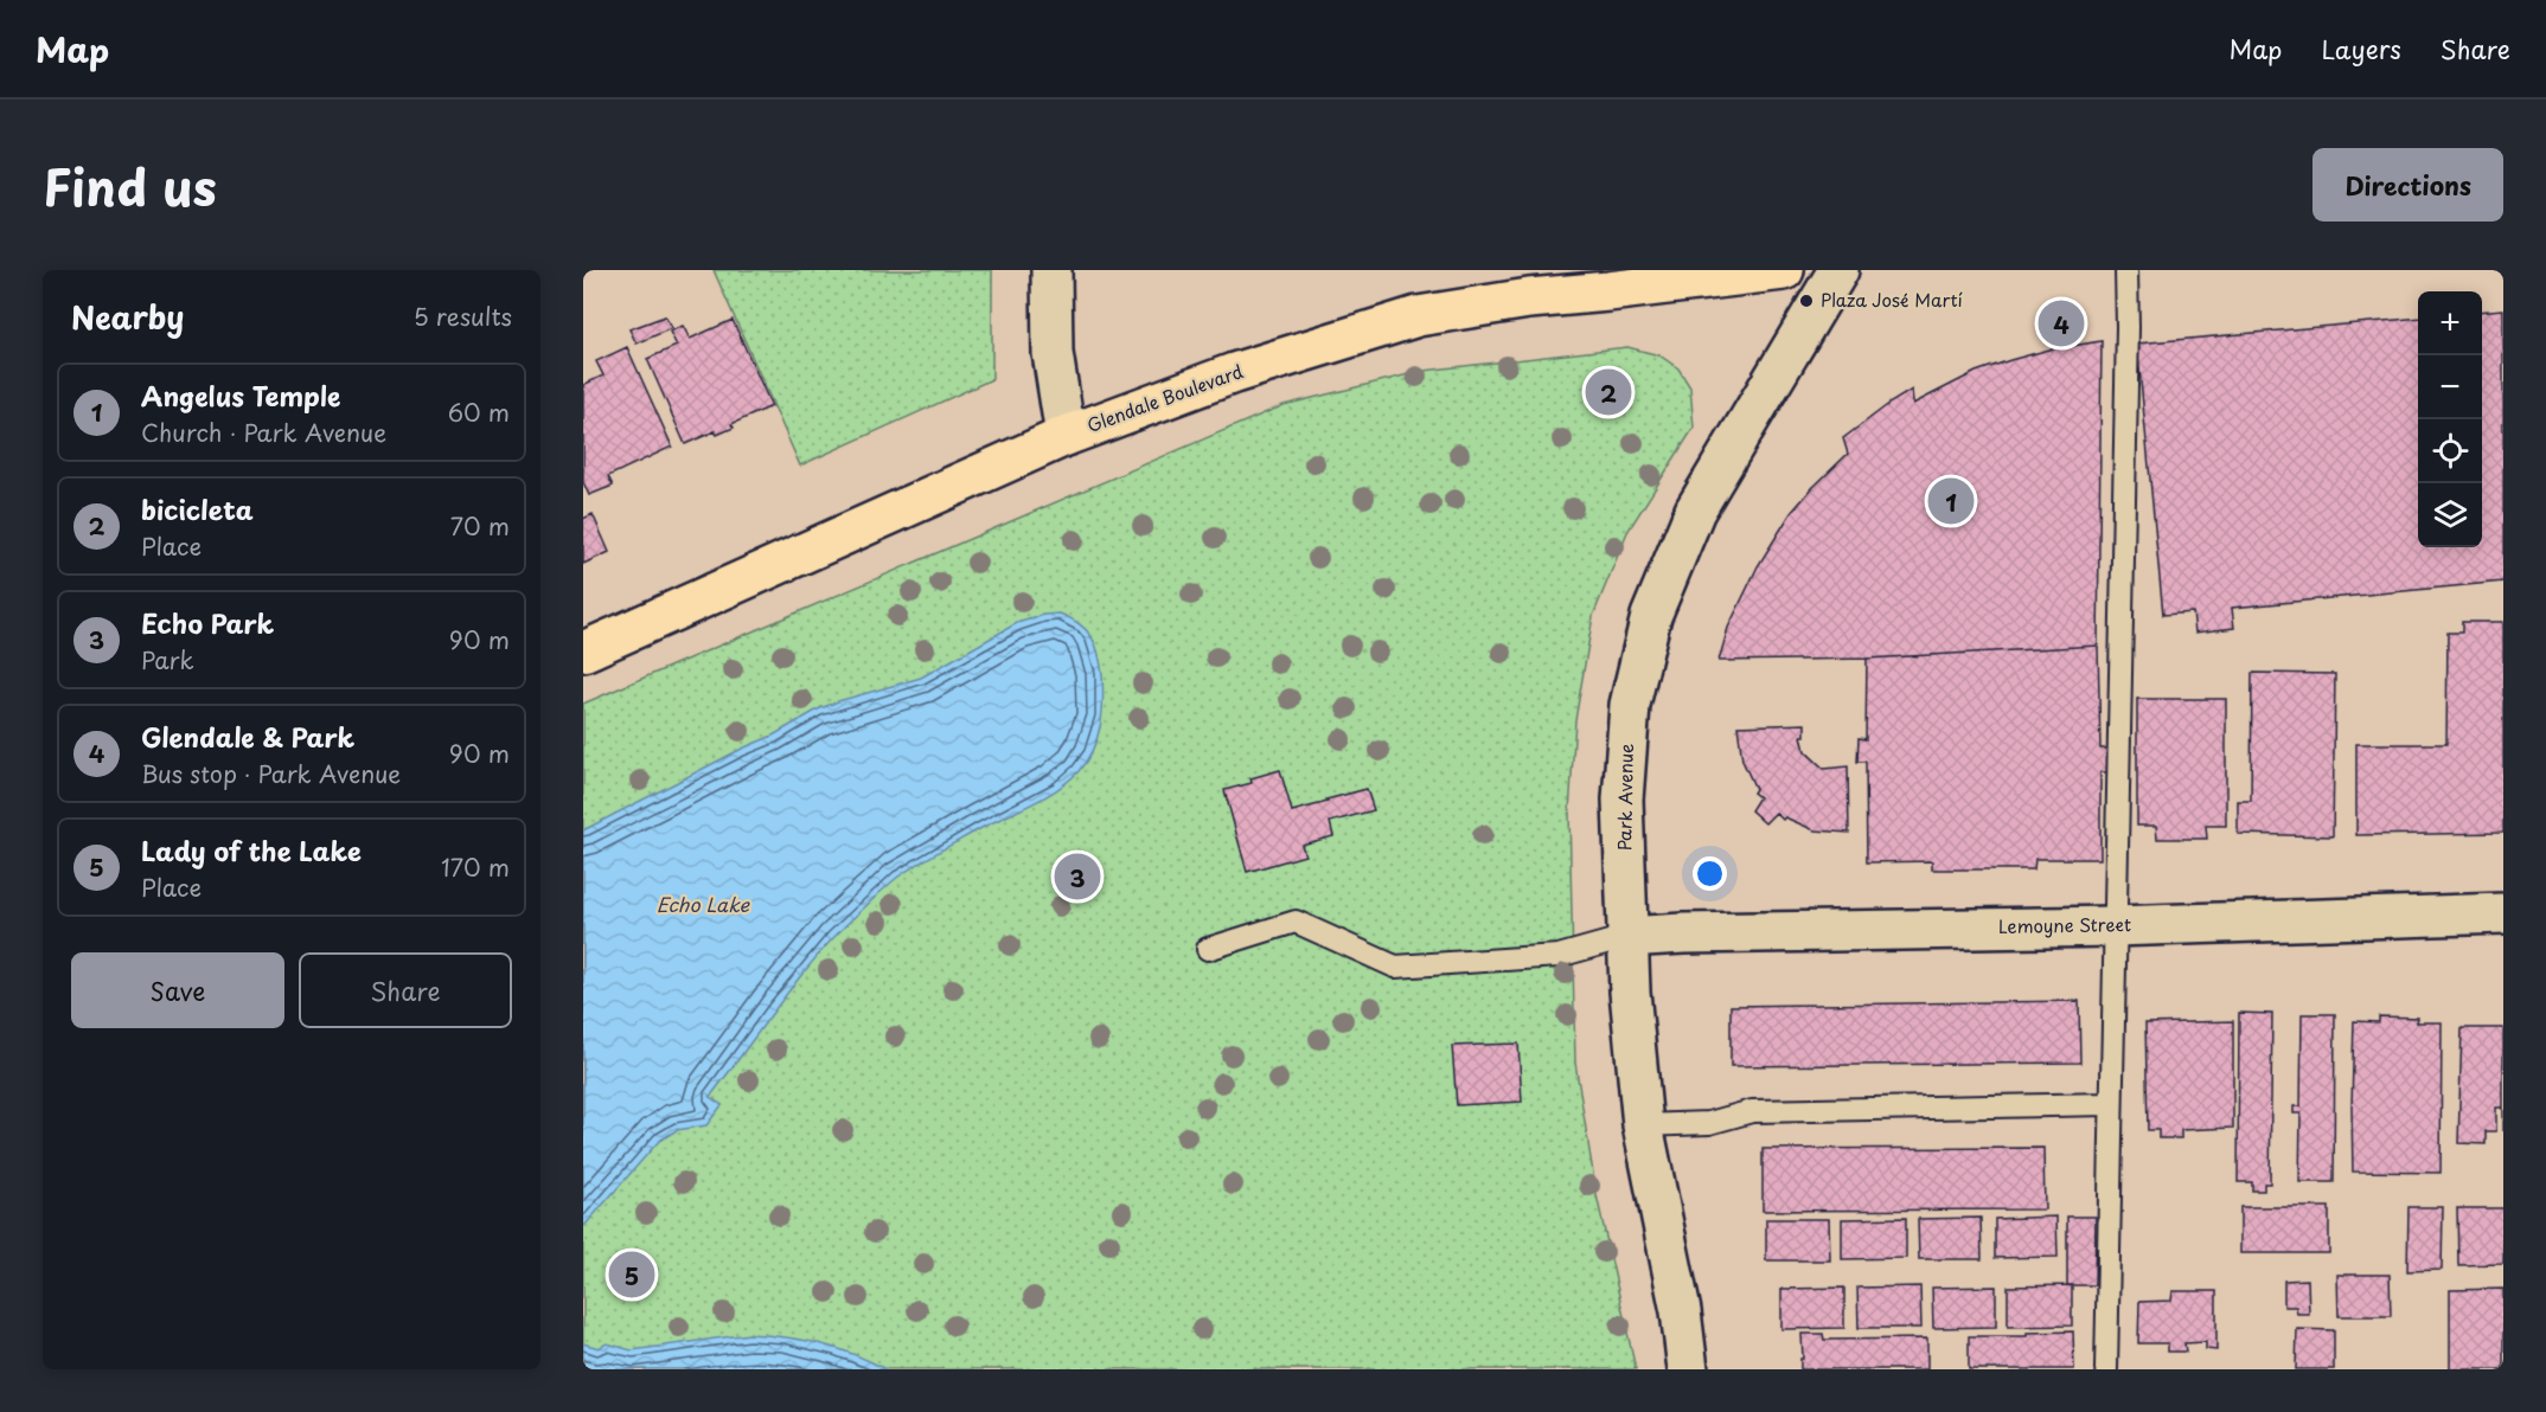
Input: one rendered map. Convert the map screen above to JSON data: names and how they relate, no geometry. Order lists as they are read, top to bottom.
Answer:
{
  "streets": {
    "main road": ["Glendale Boulevard"],
    "street": ["Park Avenue", "Lemoyne Street"]
  },
  "crossings": [
    ["Park Avenue", "Lemoyne Street"]
  ],
  "water": ["Echo Lake"],
  "places": ["Plaza José Martí"],
  "page": {
    "header": "Map",
    "nav": ["Map", "Layers", "Share"],
    "title": "Find us",
    "buttons": [
      "Directions",
      ["Save", "Share"]
    ],
    "heading": ["Nearby", "5 results"],
    "map_buttons": ["+", "−"],
    "pins": [
      "4",
      "2",
      "1",
      "3",
      "5"
    ],
    "list": [
      {
        "mark": "1",
        "name": "Angelus Temple",
        "note": "Church · Park Avenue",
        "value": "60 m"
      },
      {
        "mark": "2",
        "name": "bicicleta",
        "note": "Place",
        "value": "70 m"
      },
      {
        "mark": "3",
        "name": "Echo Park",
        "note": "Park",
        "value": "90 m"
      },
      {
        "mark": "4",
        "name": "Glendale & Park",
        "note": "Bus stop · Park Avenue",
        "value": "90 m"
      },
      {
        "mark": "5",
        "name": "Lady of the Lake",
        "note": "Place",
        "value": "170 m"
      }
    ]
  }
}
